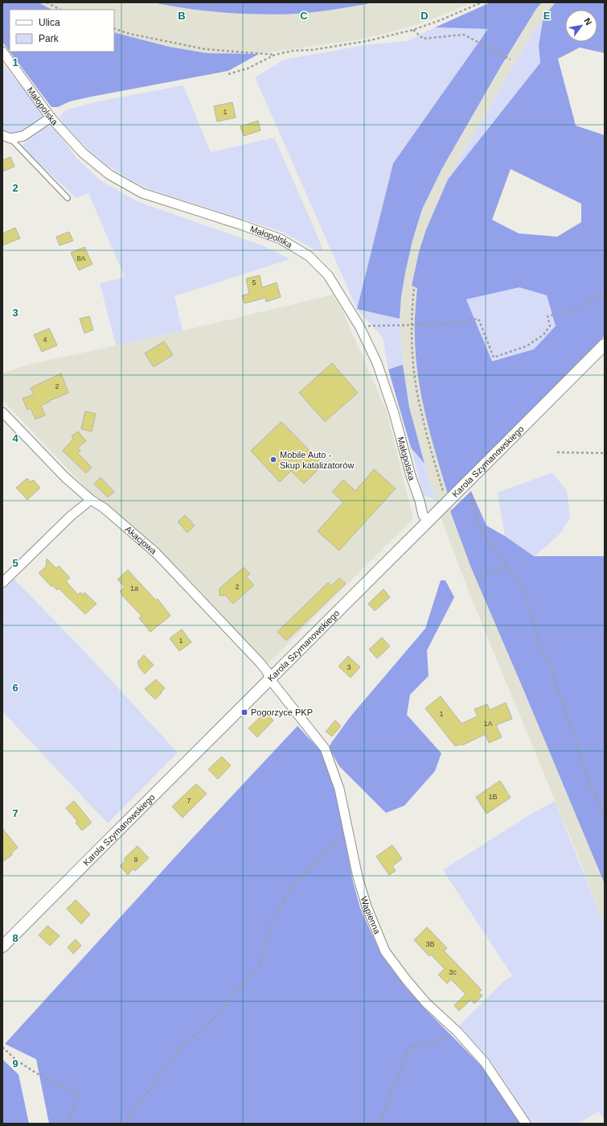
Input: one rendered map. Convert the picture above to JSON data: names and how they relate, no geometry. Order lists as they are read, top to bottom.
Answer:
{
  "streets": {
    "street": [
      "Małopolska",
      "Karola Szymanowskiego",
      "Akacjowa",
      "Wapienna"
    ]
  },
  "crossings": [
    ["Małopolska", "Karola Szymanowskiego"],
    ["Karola Szymanowskiego", "Akacjowa"],
    ["Karola Szymanowskiego", "Wapienna"],
    ["Akacjowa", "Wapienna"]
  ],
  "places": {
    "other": ["Mobile Auto - Skup katalizatorów"],
    "transit": ["Pogorzyce PKP"]
  },
  "house_numbers": [
    "1",
    "8A",
    "5",
    "4",
    "2",
    "2",
    "1a",
    "1",
    "3",
    "1",
    "1A",
    "1B",
    "7",
    "9",
    "3B",
    "3c"
  ],
  "legend": ["Ulica", "Park"],
  "north": "top right",
  "grid": {
    "columns": [
      "B",
      "C",
      "D",
      "E"
    ],
    "rows": [
      "1",
      "2",
      "3",
      "4",
      "5",
      "6",
      "7",
      "8",
      "9"
    ]
  }
}
